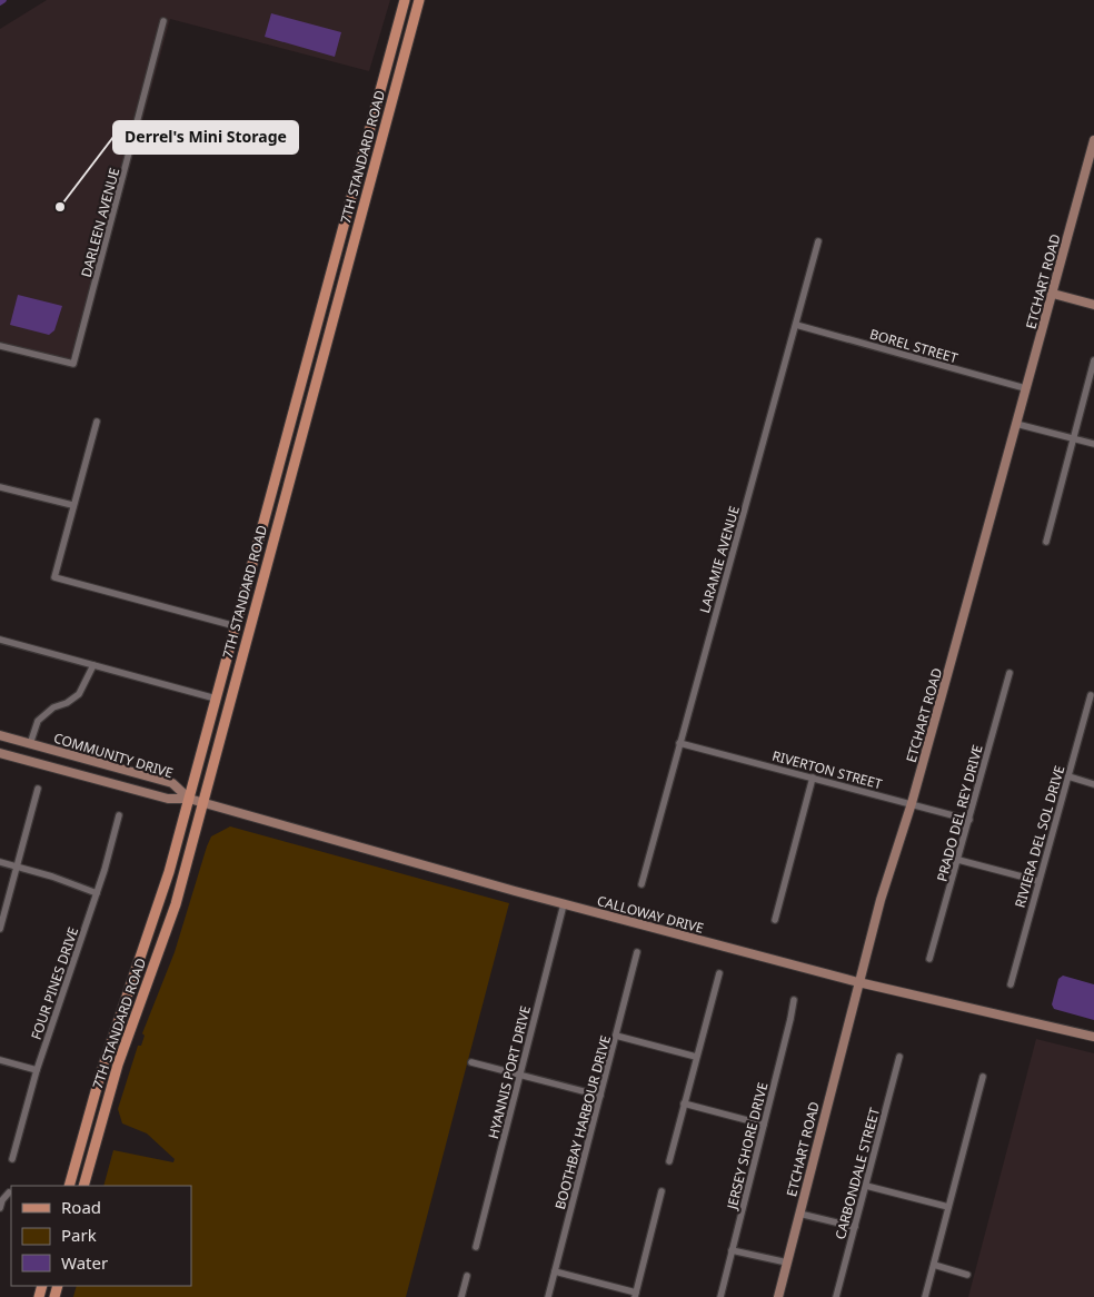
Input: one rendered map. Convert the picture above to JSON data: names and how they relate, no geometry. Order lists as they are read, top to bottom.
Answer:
{
  "streets": {
    "main road": ["7TH STANDARD ROAD"],
    "street": [
      "DARLEEN AVENUE",
      "ETCHART ROAD",
      "BOREL STREET",
      "LARAMIE AVENUE",
      "COMMUNITY DRIVE",
      "RIVERTON STREET",
      "PRADO DEL REY DRIVE",
      "RIVIERA DEL SOL DRIVE",
      "CALLOWAY DRIVE",
      "FOUR PINES DRIVE",
      "HYANNIS PORT DRIVE",
      "BOOTHBAY HARBOUR DRIVE",
      "JERSEY SHORE DRIVE",
      "CARBONDALE STREET"
    ]
  },
  "crossings": [
    ["7TH STANDARD ROAD", "COMMUNITY DRIVE"],
    ["7TH STANDARD ROAD", "CALLOWAY DRIVE"],
    ["ETCHART ROAD", "BOREL STREET"],
    ["ETCHART ROAD", "RIVERTON STREET"],
    ["ETCHART ROAD", "CALLOWAY DRIVE"],
    ["BOREL STREET", "LARAMIE AVENUE"],
    ["LARAMIE AVENUE", "RIVERTON STREET"],
    ["COMMUNITY DRIVE", "CALLOWAY DRIVE"],
    ["RIVERTON STREET", "PRADO DEL REY DRIVE"],
    ["CALLOWAY DRIVE", "HYANNIS PORT DRIVE"]
  ],
  "places": ["Derrel's Mini Storage"],
  "legend": ["Road", "Park", "Water"]
}
